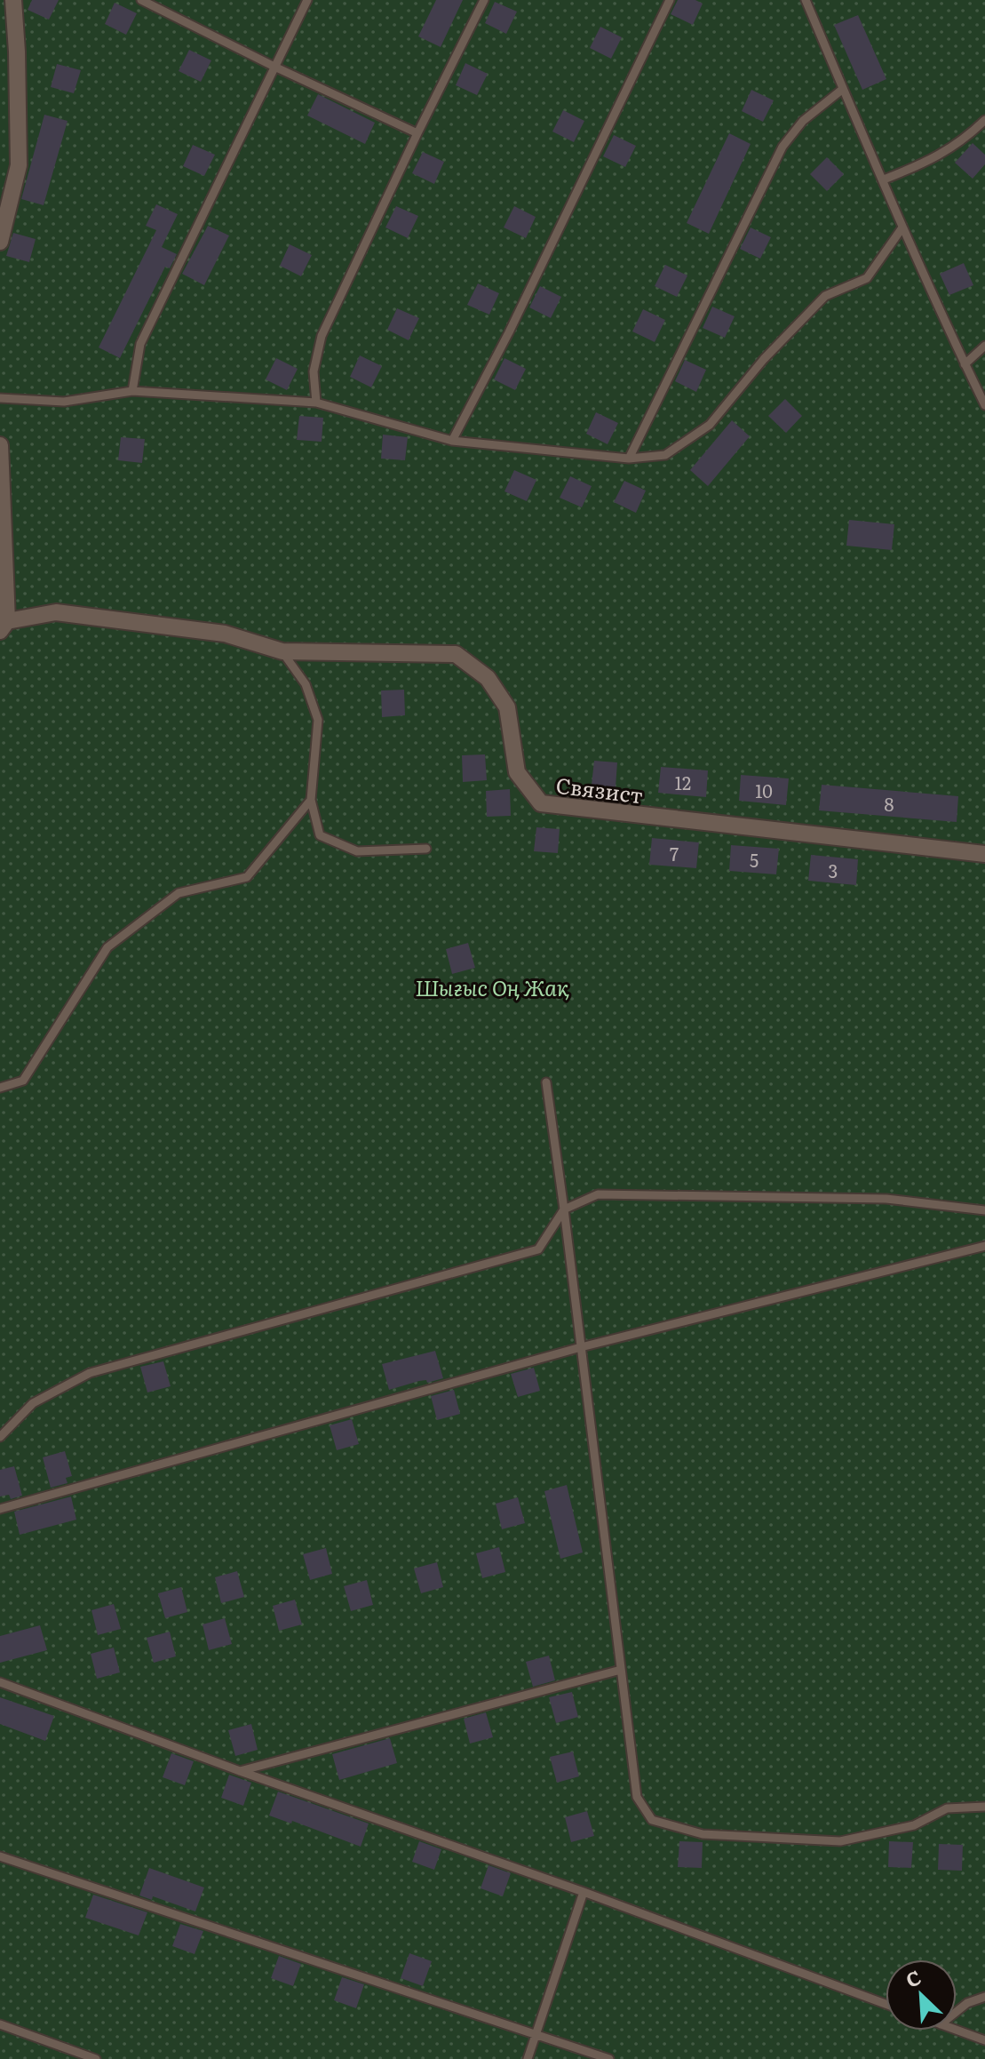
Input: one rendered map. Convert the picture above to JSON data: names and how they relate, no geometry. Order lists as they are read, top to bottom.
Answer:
{
  "streets": {
    "street": ["Связист"]
  },
  "parks": ["Шығыс Оң Жақ"],
  "house_numbers": [
    "12",
    "10",
    "8",
    "7",
    "5",
    "3"
  ],
  "north": "top left"
}
